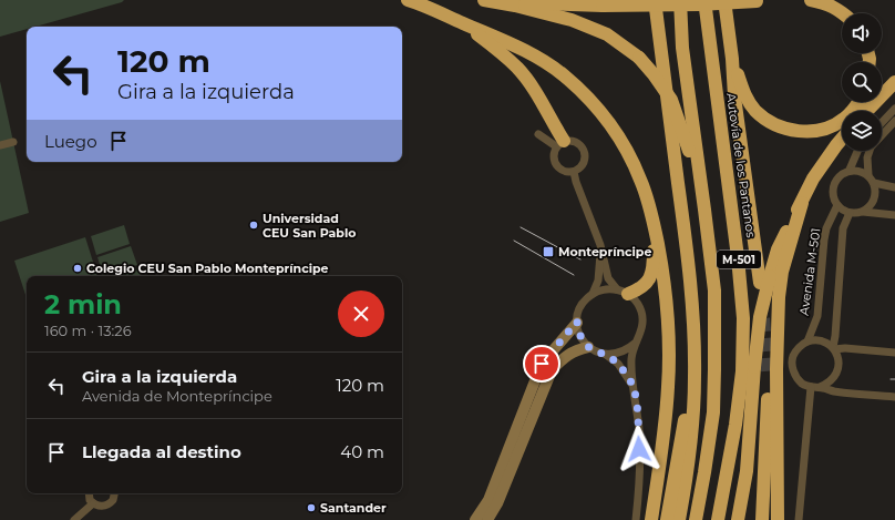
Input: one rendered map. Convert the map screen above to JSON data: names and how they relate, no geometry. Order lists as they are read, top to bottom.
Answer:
{
  "streets": {
    "highway": ["Autovía de los Pantanos", "M-501"],
    "street": ["Avenida M-501"]
  },
  "places": {
    "other": ["Universidad CEU San Pablo", "Colegio CEU San Pablo Montepríncipe", "Santander"],
    "transit": ["Montepríncipe"]
  },
  "page": {
    "turn": ["120 m", "Gira a la izquierda"],
    "then": "Luego",
    "heading": ["2 min", "160 m · 13:26"],
    "list": [
      {
        "name": "Gira a la izquierda",
        "note": "Avenida de Montepríncipe",
        "value": "120 m"
      },
      {
        "name": "Llegada al destino",
        "value": "40 m"
      }
    ]
  }
}
